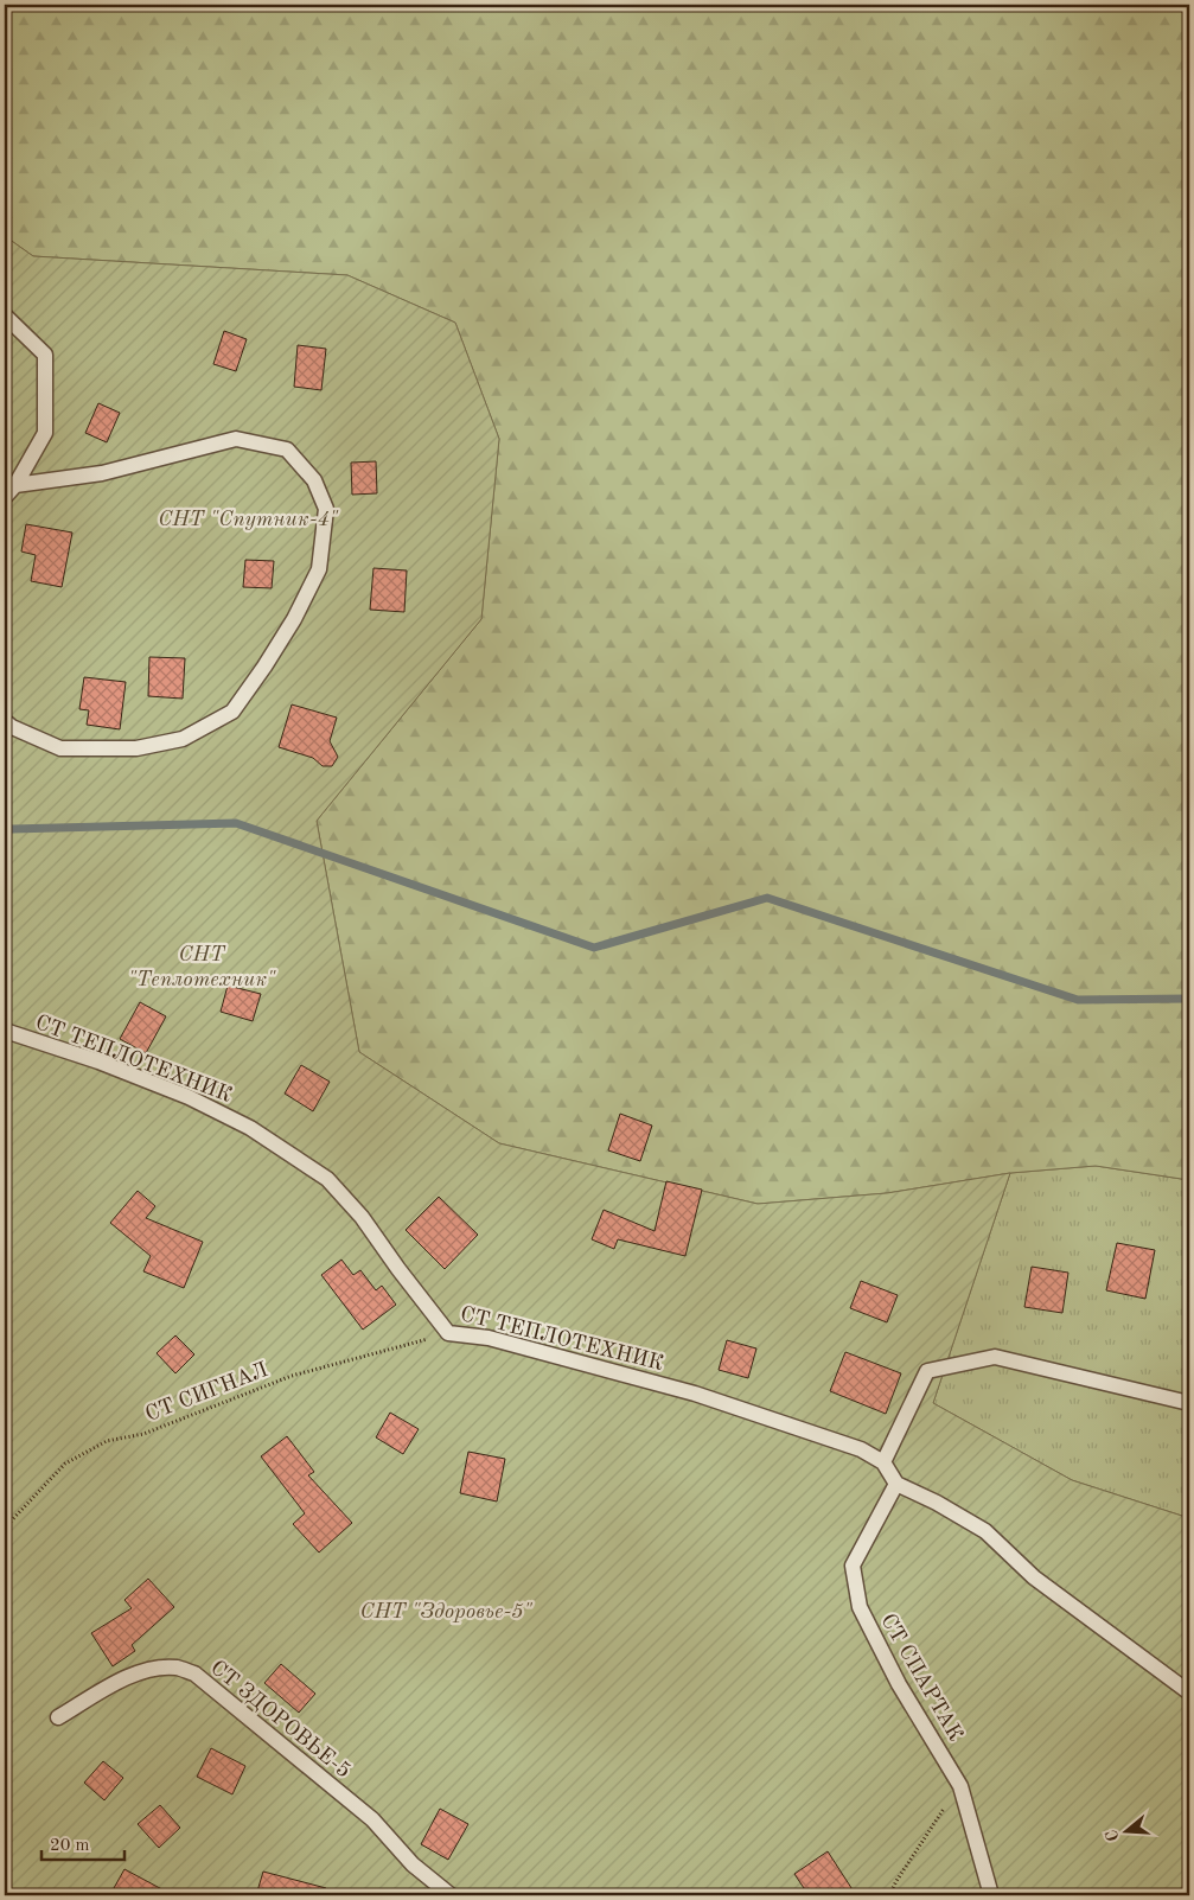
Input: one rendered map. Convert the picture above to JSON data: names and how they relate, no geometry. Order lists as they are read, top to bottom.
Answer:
{
  "streets": {
    "lane": ["СТ ТЕПЛОТЕХНИК", "СТ СПАРТАК", "СТ ЗДОРОВЬЕ-5"],
    "path": ["СТ СИГНАЛ"]
  },
  "crossings": [
    ["СТ ТЕПЛОТЕХНИК", "СТ СИГНАЛ"]
  ],
  "parks": ["СНТ \"Спутник-4\"", "СНТ \"Теплотехник\"", "СНТ \"Здоровье-5\""],
  "scale_bar": "20 m",
  "north": "left"
}
